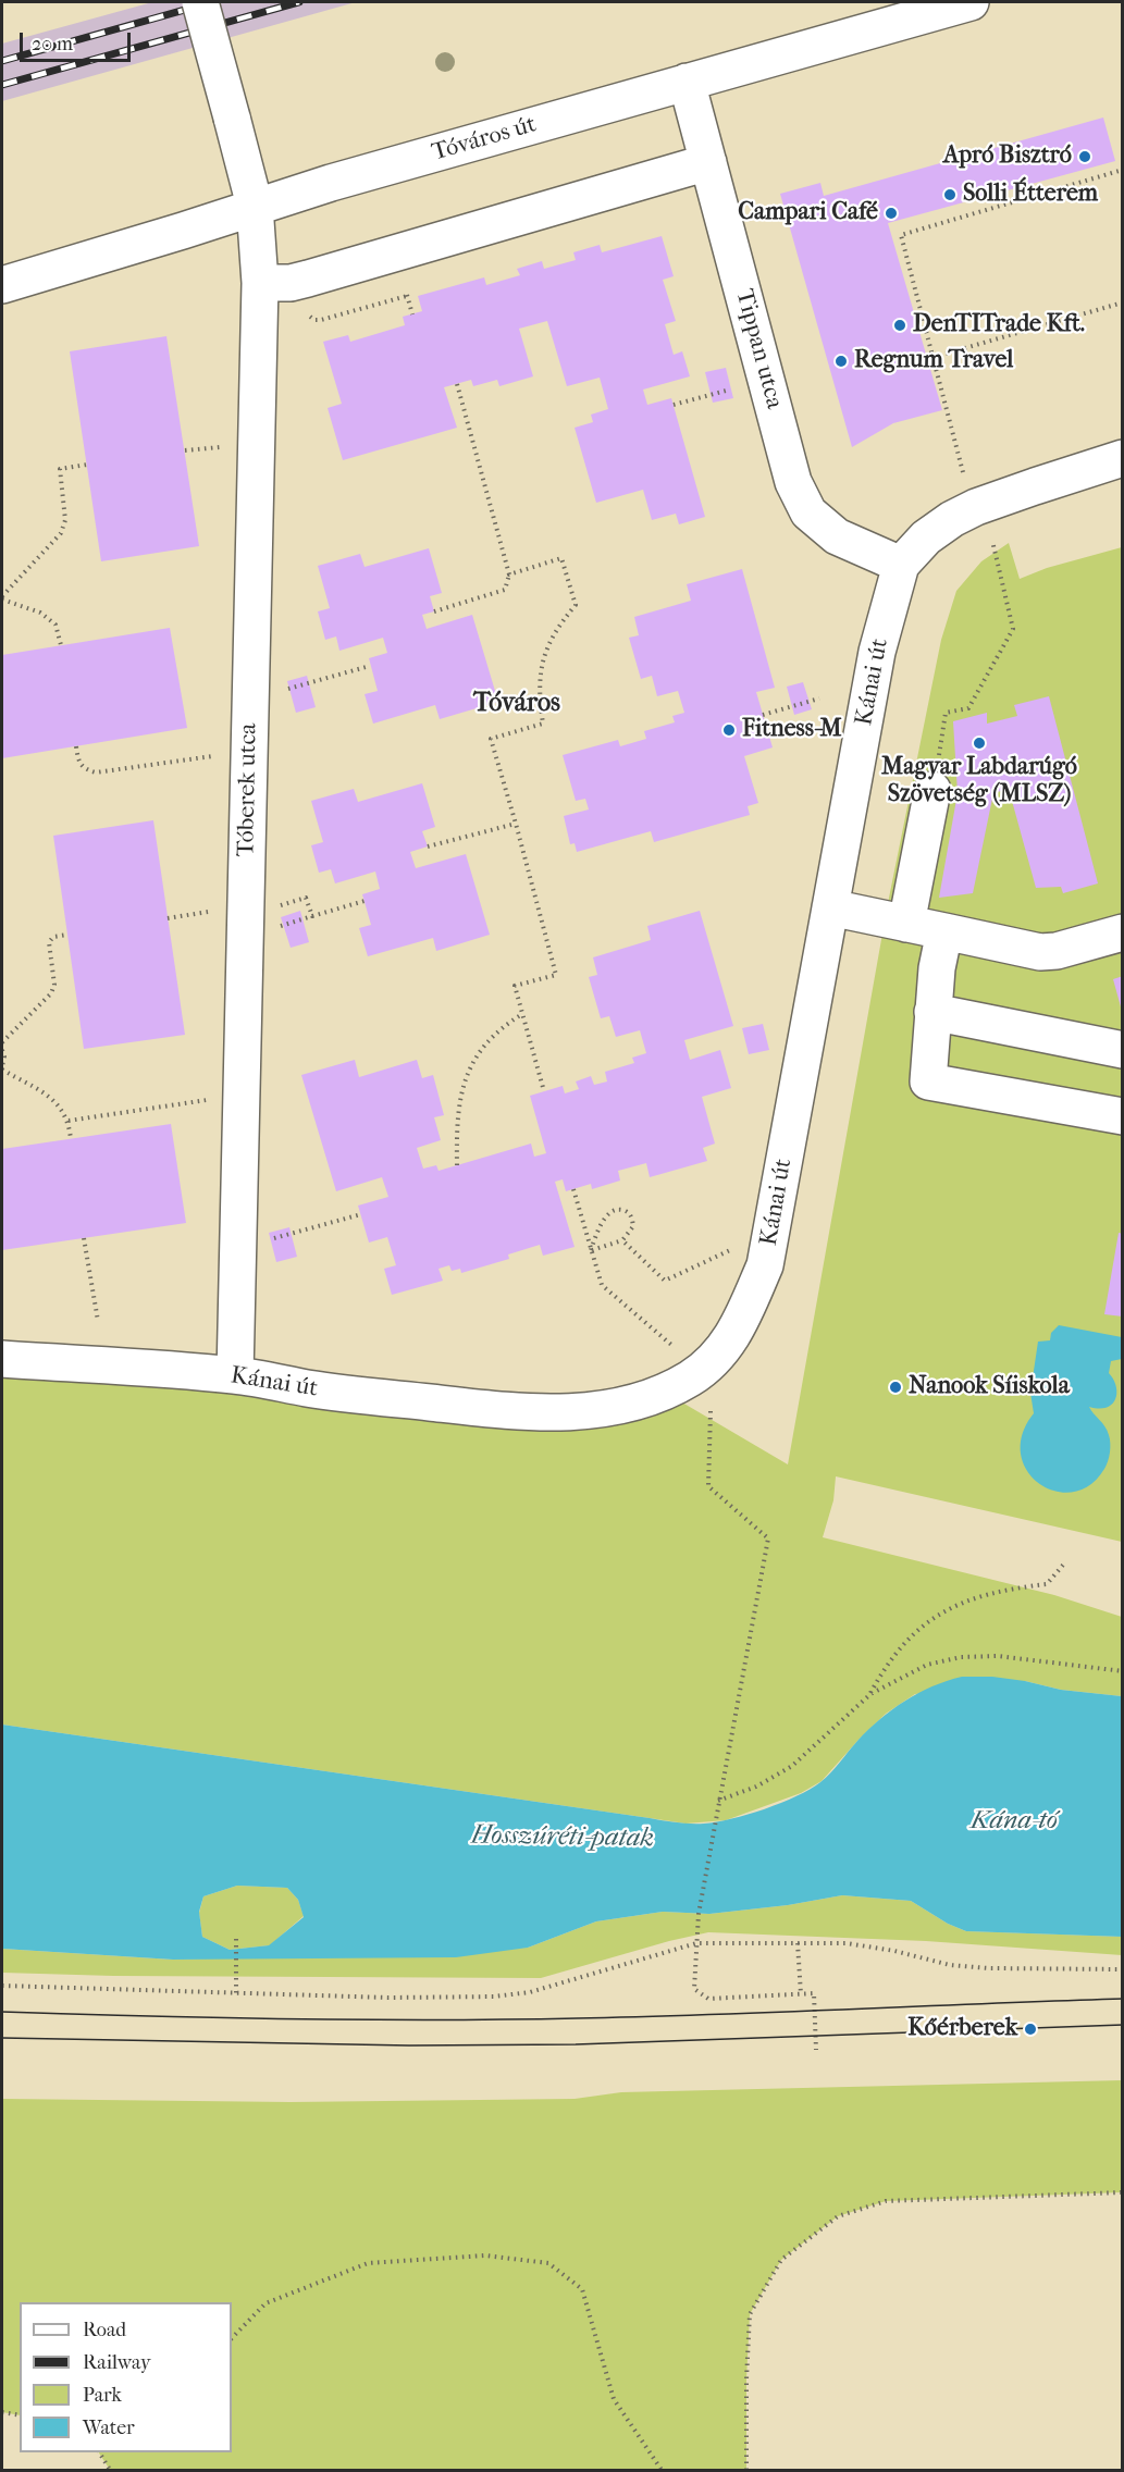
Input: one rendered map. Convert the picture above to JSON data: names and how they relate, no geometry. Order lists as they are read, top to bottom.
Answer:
{
  "streets": {
    "street": [
      "Tóváros út",
      "Tippan utca",
      "Kánai út",
      "Tóberek utca"
    ]
  },
  "crossings": [
    ["Tóváros út", "Tippan utca"],
    ["Tóváros út", "Tóberek utca"],
    ["Tippan utca", "Kánai út"],
    ["Kánai út", "Tóberek utca"]
  ],
  "districts": ["Tóváros"],
  "water": ["Kána-tó", "Hosszúréti-patak"],
  "places": [
    "Apró Bisztró",
    "Solli Étterem",
    "Campari Café",
    "DenTITrade Kft.",
    "Regnum Travel",
    "Fitness-M",
    "Magyar Labdarúgó Szövetség (MLSZ)",
    "Nanook Síiskola",
    "Kőérberek"
  ],
  "legend": [
    "Road",
    "Railway",
    "Park",
    "Water"
  ],
  "scale_bar": "20 m"
}
